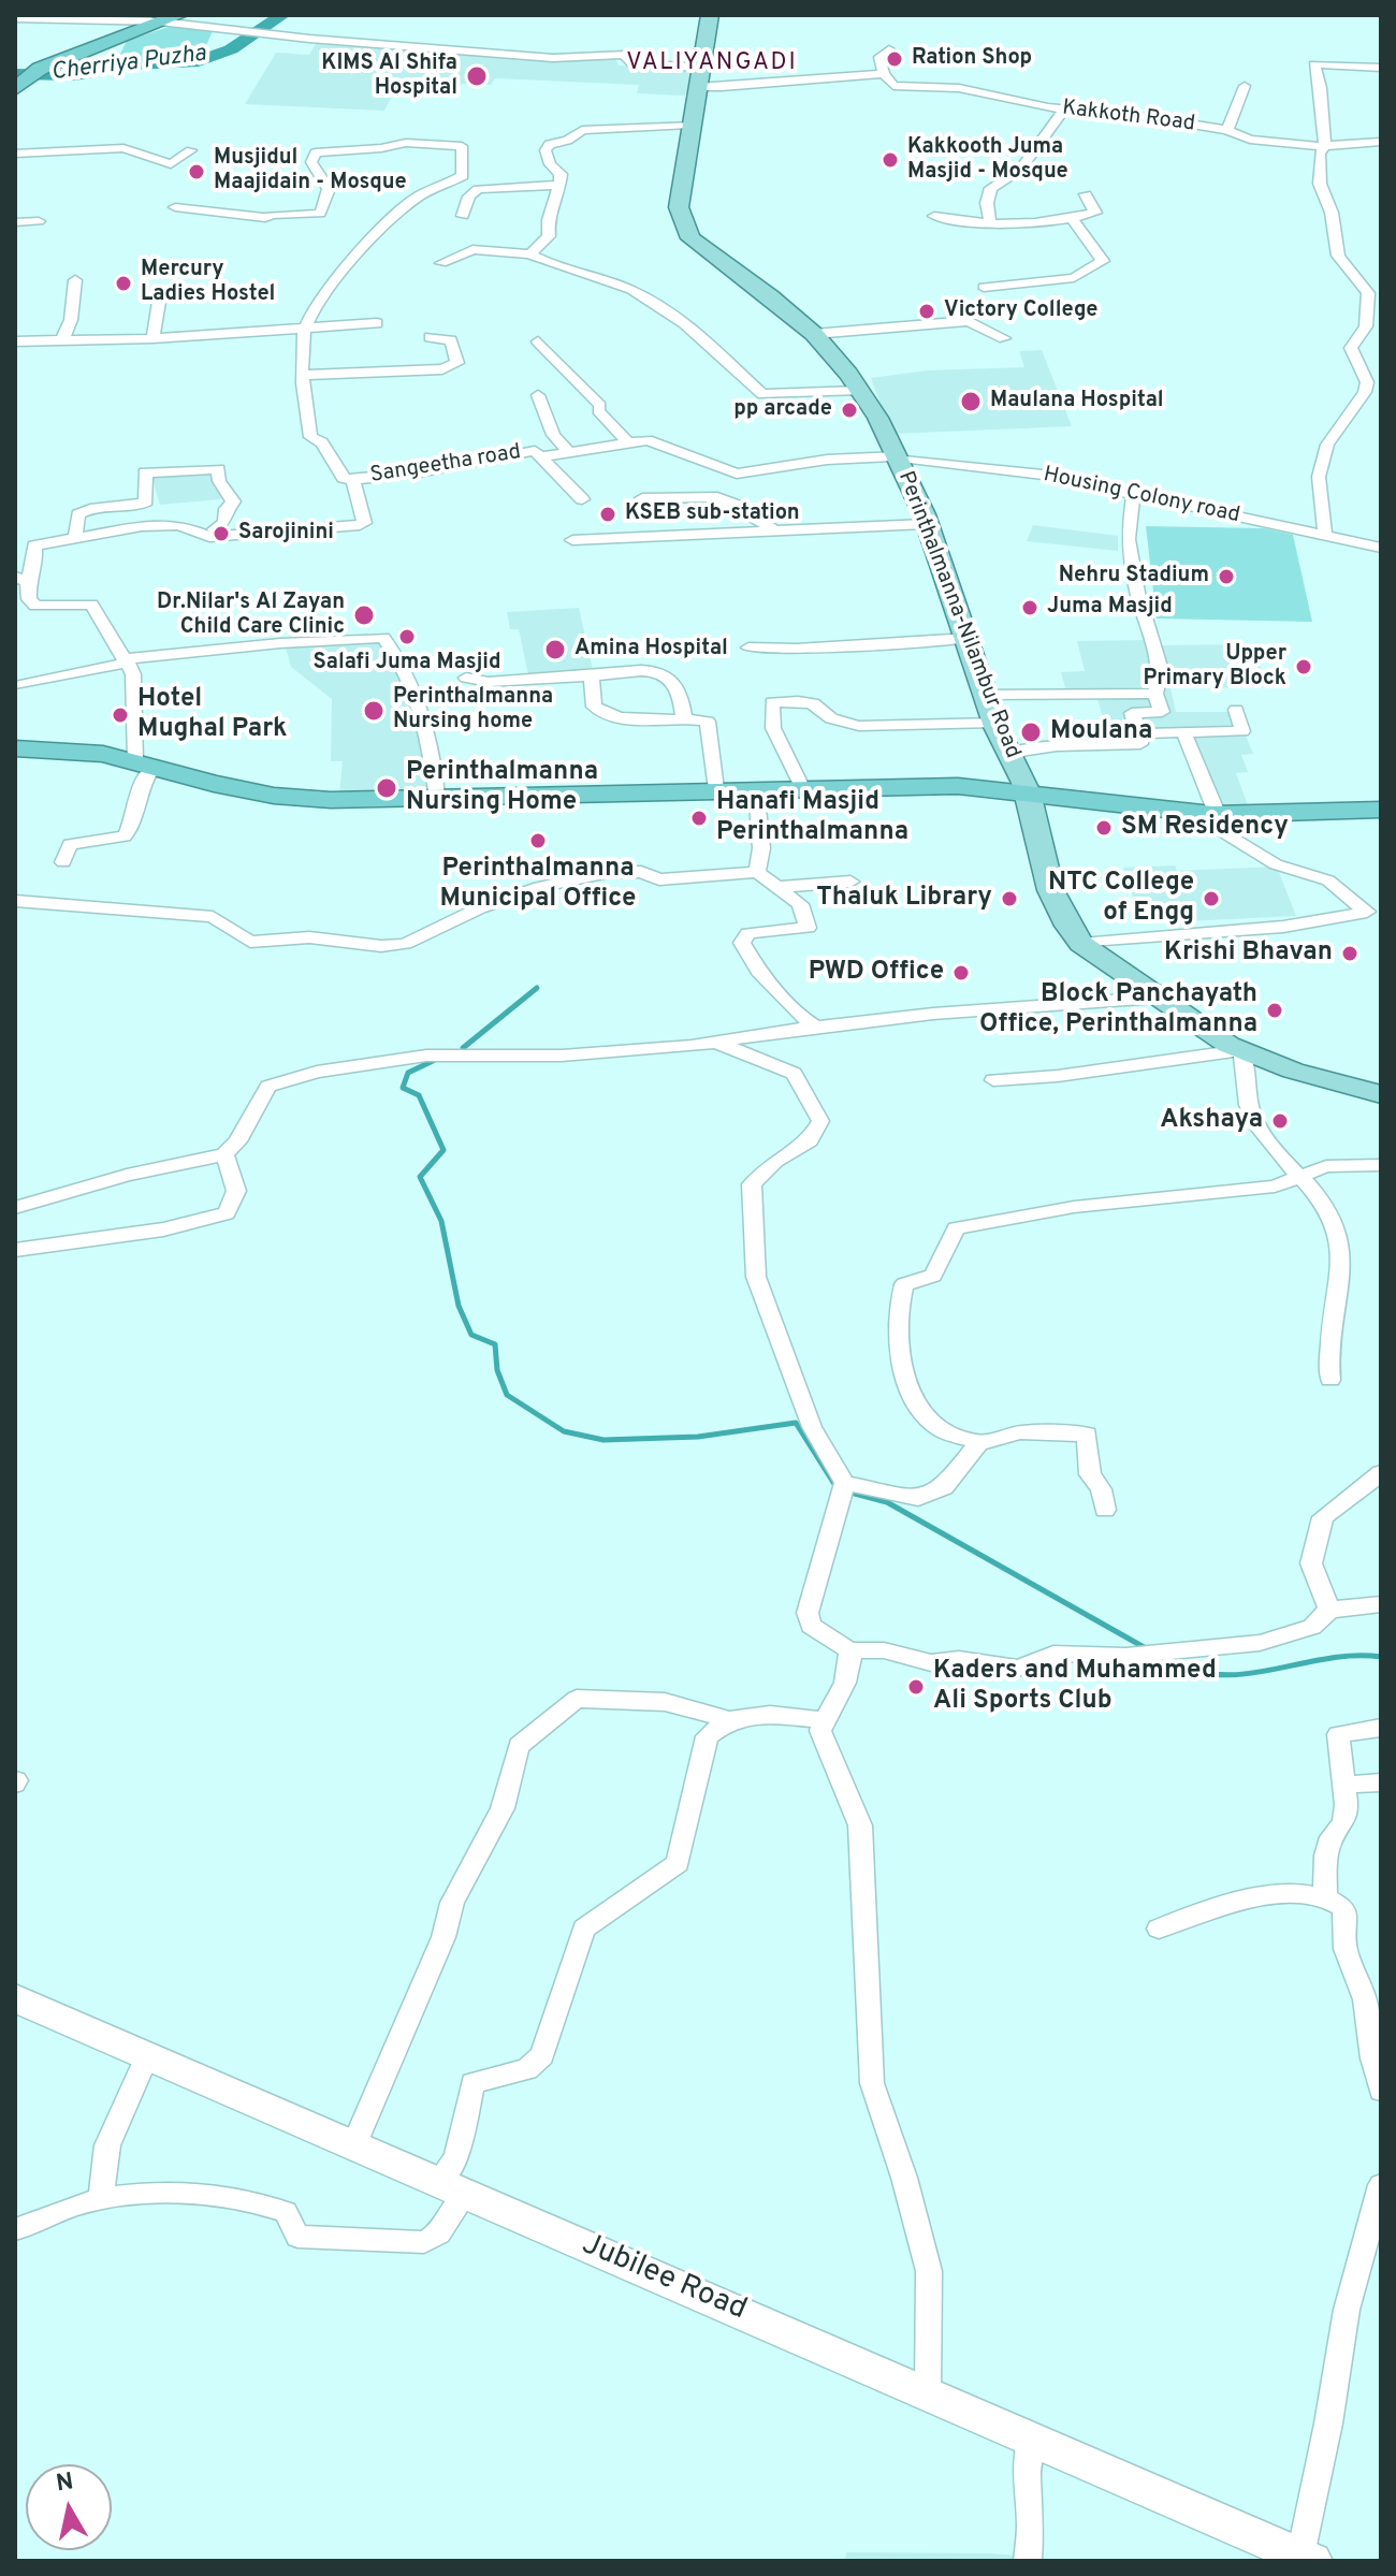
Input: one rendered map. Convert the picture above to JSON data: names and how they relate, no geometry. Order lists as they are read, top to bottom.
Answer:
{
  "streets": {
    "main road": ["Perinthalmanna-Nilambur Road", "Jubilee Road"],
    "street": ["Kakkoth Road", "Sangeetha road", "Housing Colony road"]
  },
  "crossings": [
    ["Kakkoth Road", "Perinthalmanna-Nilambur Road"],
    ["Housing Colony road", "Perinthalmanna-Nilambur Road"]
  ],
  "districts": ["VALIYANGADI"],
  "water": ["Cherriya Puzha"],
  "places": [
    "Ration Shop",
    "KIMS Al Shifa Hospital",
    "Kakkooth Juma Masjid - Mosque",
    "Musjidul Maajidain - Mosque",
    "Mercury Ladies Hostel",
    "Victory College",
    "Maulana Hospital",
    "pp arcade",
    "KSEB sub-station",
    "Sarojinini",
    "Nehru Stadium",
    "Juma Masjid",
    "Dr.Nilar's Al Zayan Child Care Clinic",
    "Salafi Juma Masjid",
    "Amina Hospital",
    "Upper Primary Block",
    "Perinthalmanna Nursing home",
    "Hotel Mughal Park",
    "Moulana",
    "Perinthalmanna Nursing Home",
    "Hanafi Masjid Perinthalmanna",
    "SM Residency",
    "Perinthalmanna Municipal Office",
    "Thaluk Library",
    "NTC College of Engg",
    "Krishi Bhavan",
    "PWD Office",
    "Block Panchayath Office, Perinthalmanna",
    "Akshaya",
    "Kaders and Muhammed Ali Sports Club"
  ],
  "north": "top"
}
